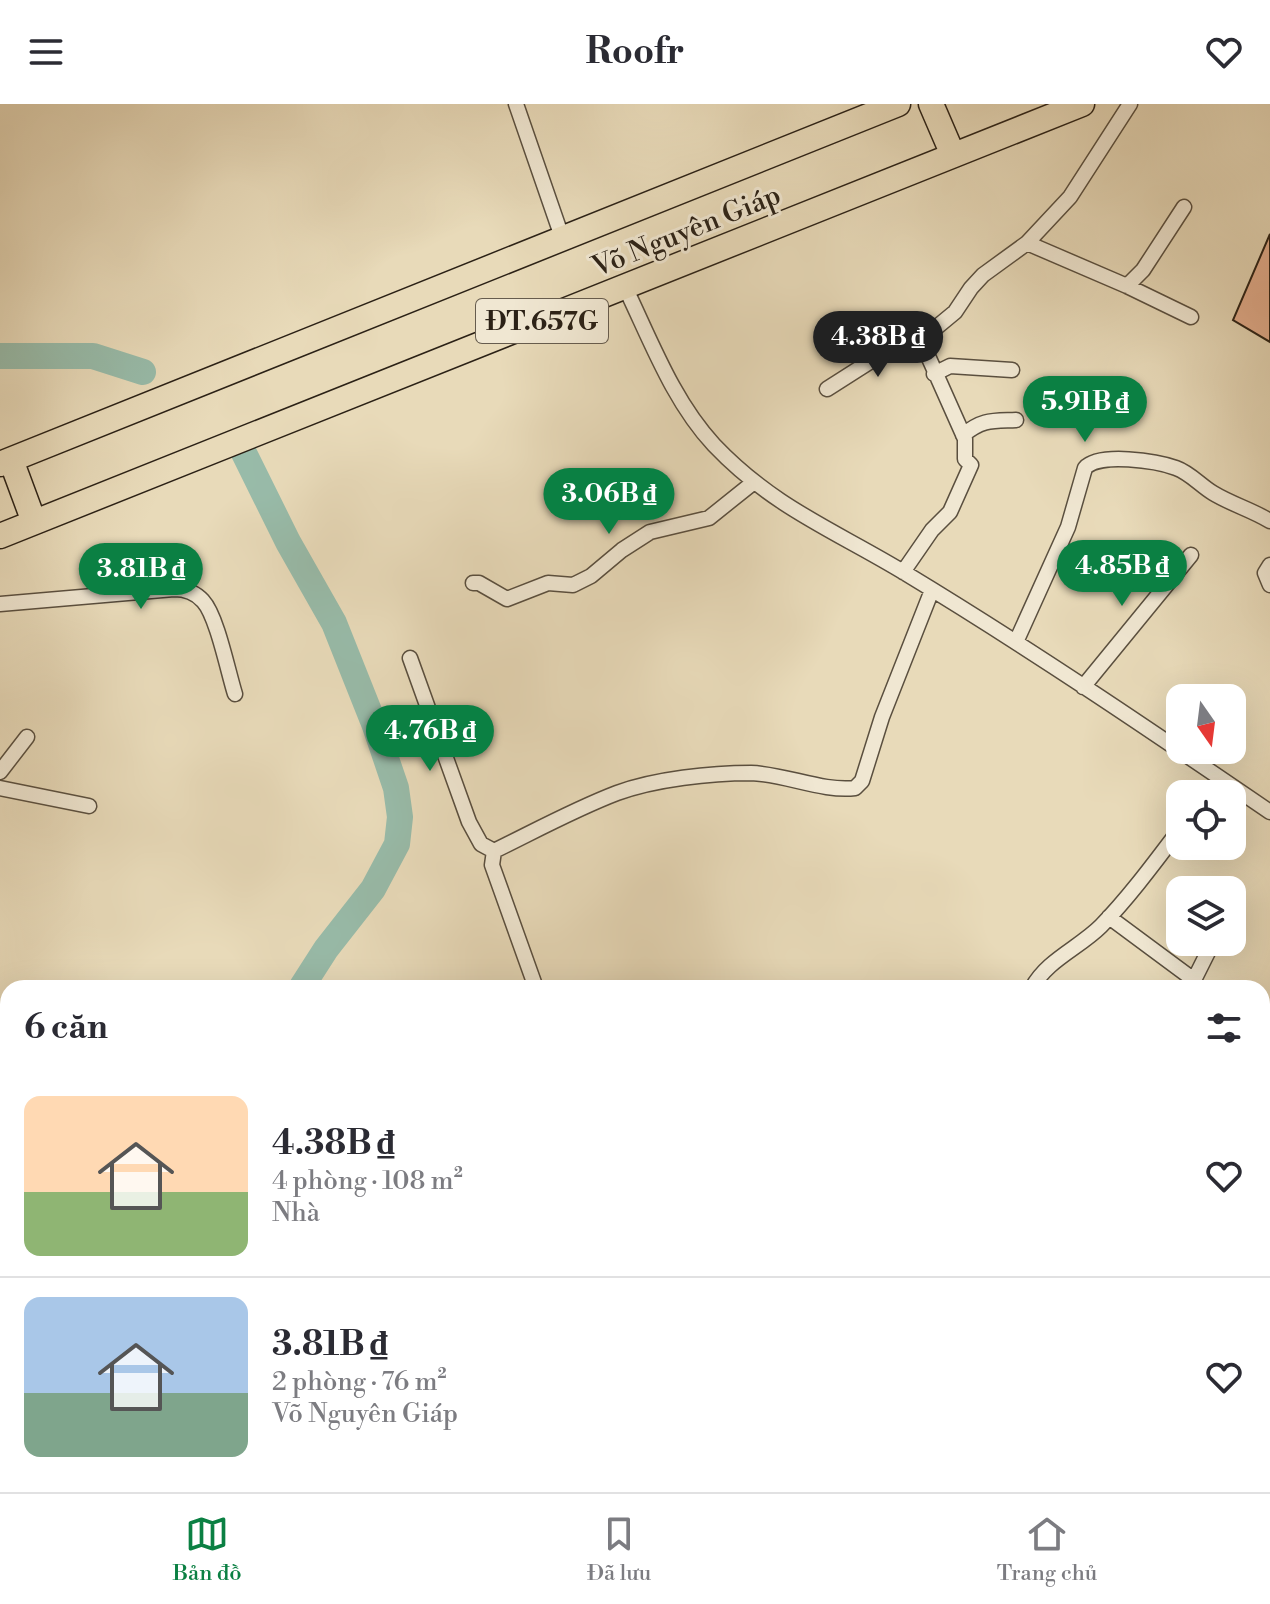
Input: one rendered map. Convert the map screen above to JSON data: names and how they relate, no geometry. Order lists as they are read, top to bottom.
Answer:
{
  "streets": {
    "main road": ["Võ Nguyên Giáp", "ĐT.657G"]
  },
  "north": "bottom",
  "page": {
    "header": "Roofr",
    "price": [
      "4.38B ₫",
      "5.91B ₫",
      "3.06B ₫",
      "4.85B ₫",
      "3.81B ₫",
      "4.76B ₫"
    ],
    "heading": "6 căn",
    "list": [
      {
        "name": "4.38B ₫",
        "note": "4 phòng · 108 m² · Nhà"
      },
      {
        "name": "3.81B ₫",
        "note": "2 phòng · 76 m² · Võ Nguyên Giáp"
      }
    ],
    "tabs": ["Bản đồ", "Đã lưu", "Trang chủ"]
  }
}
